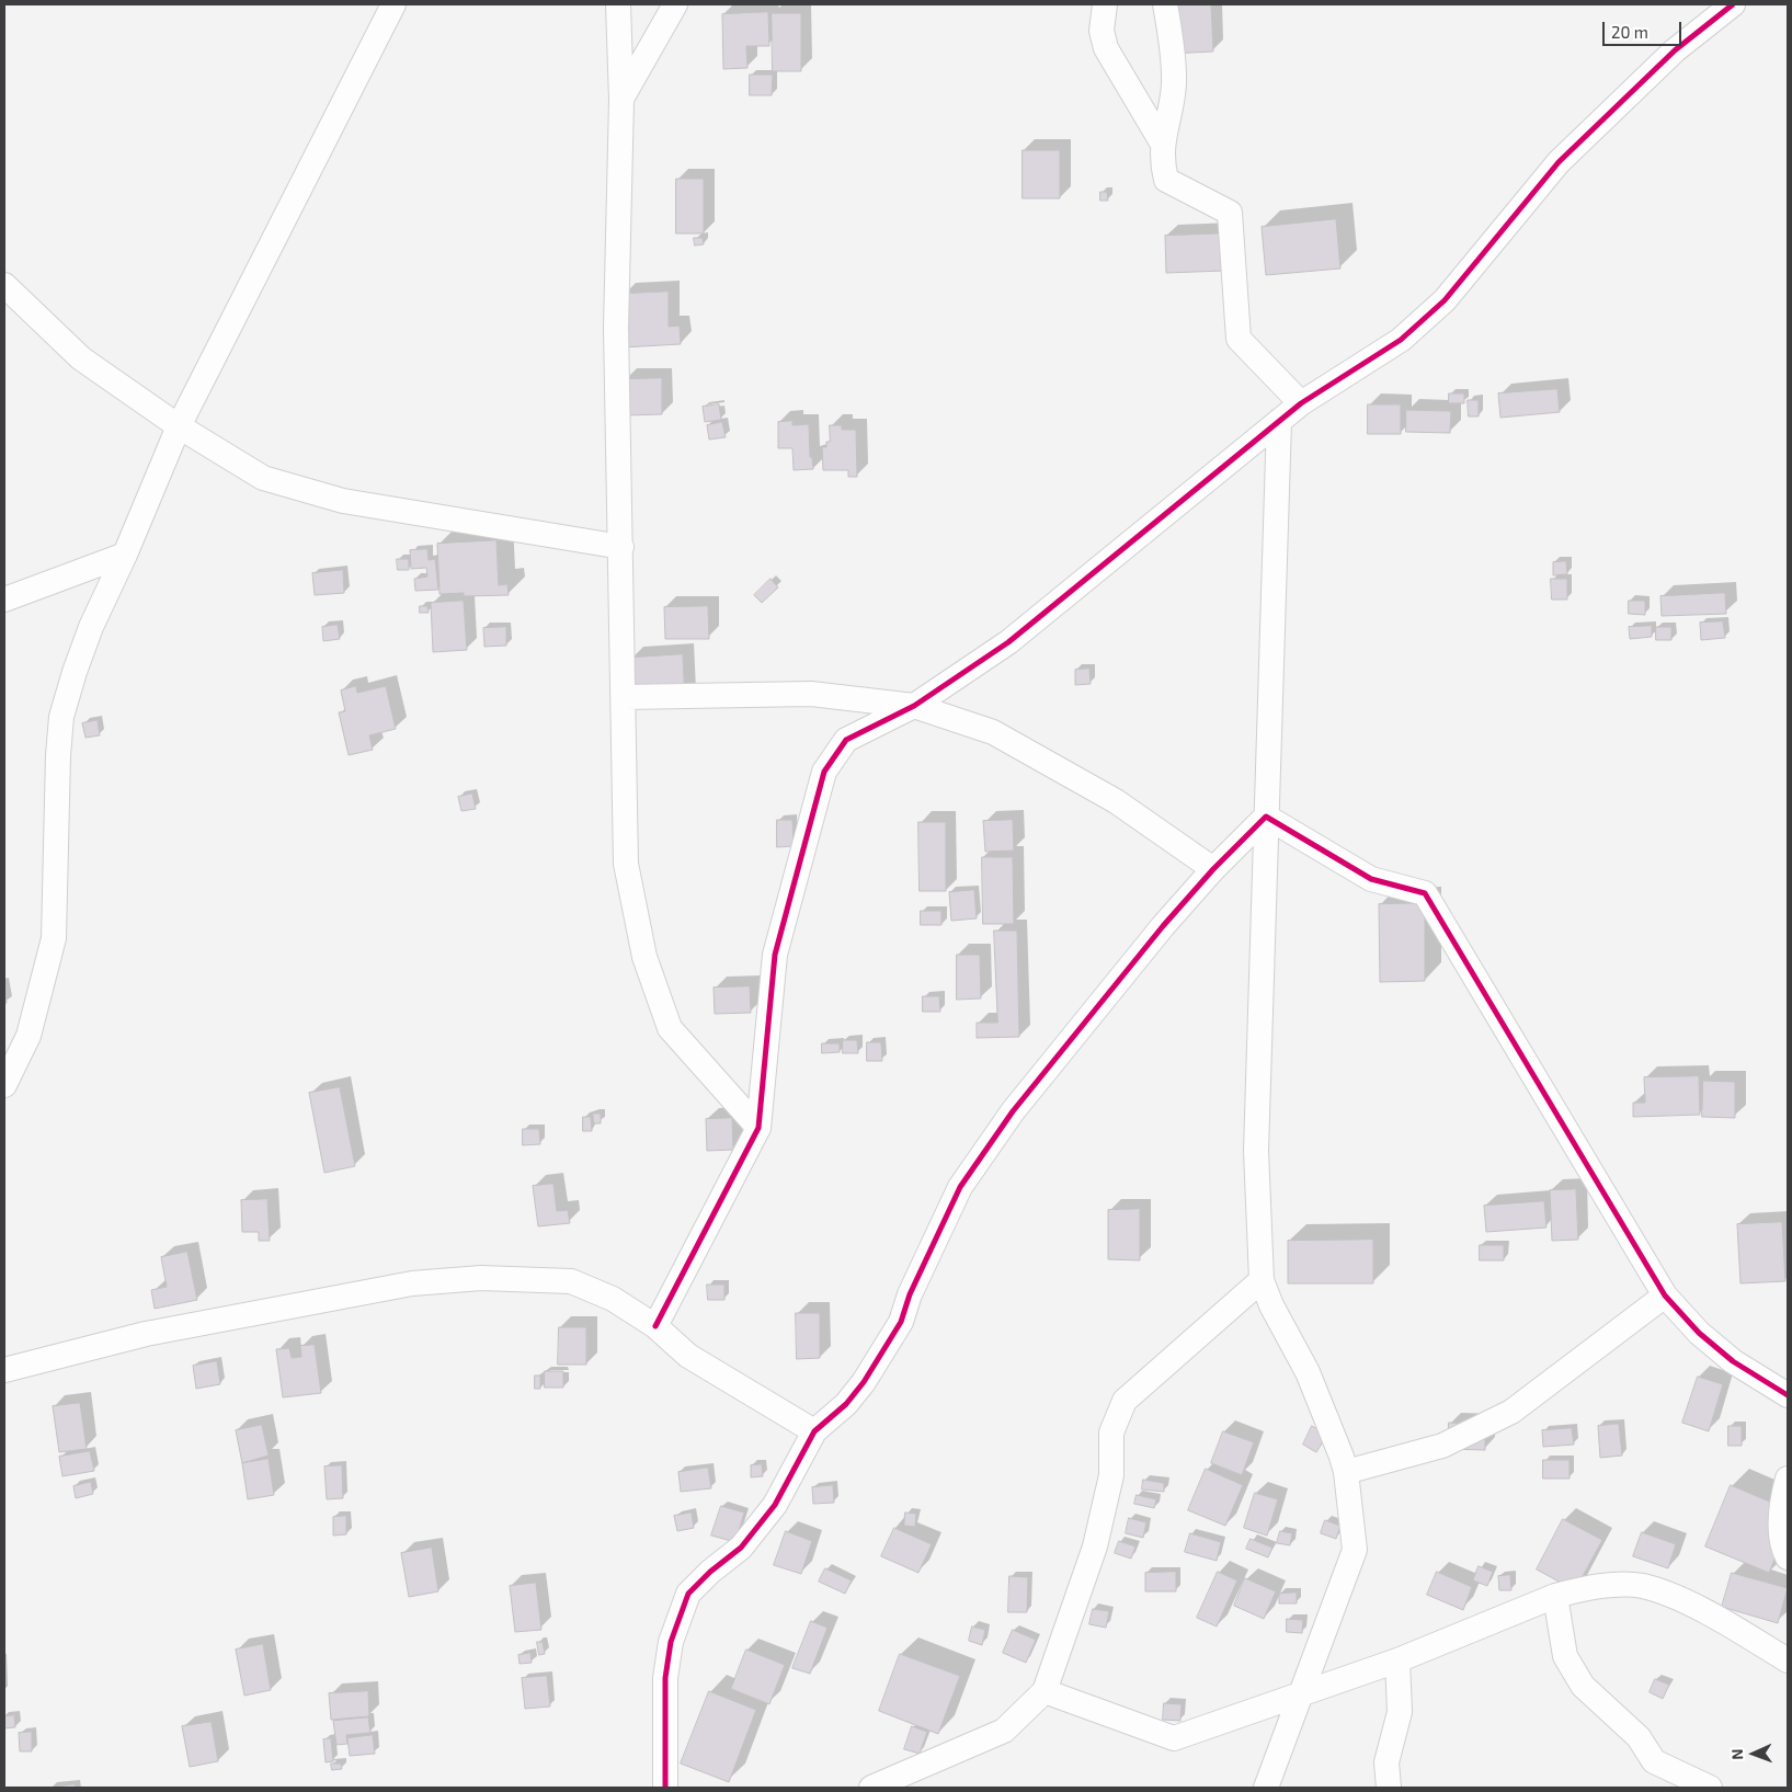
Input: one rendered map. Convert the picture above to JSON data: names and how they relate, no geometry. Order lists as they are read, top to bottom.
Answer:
{
  "scale_bar": "20 m",
  "north": "left"
}
